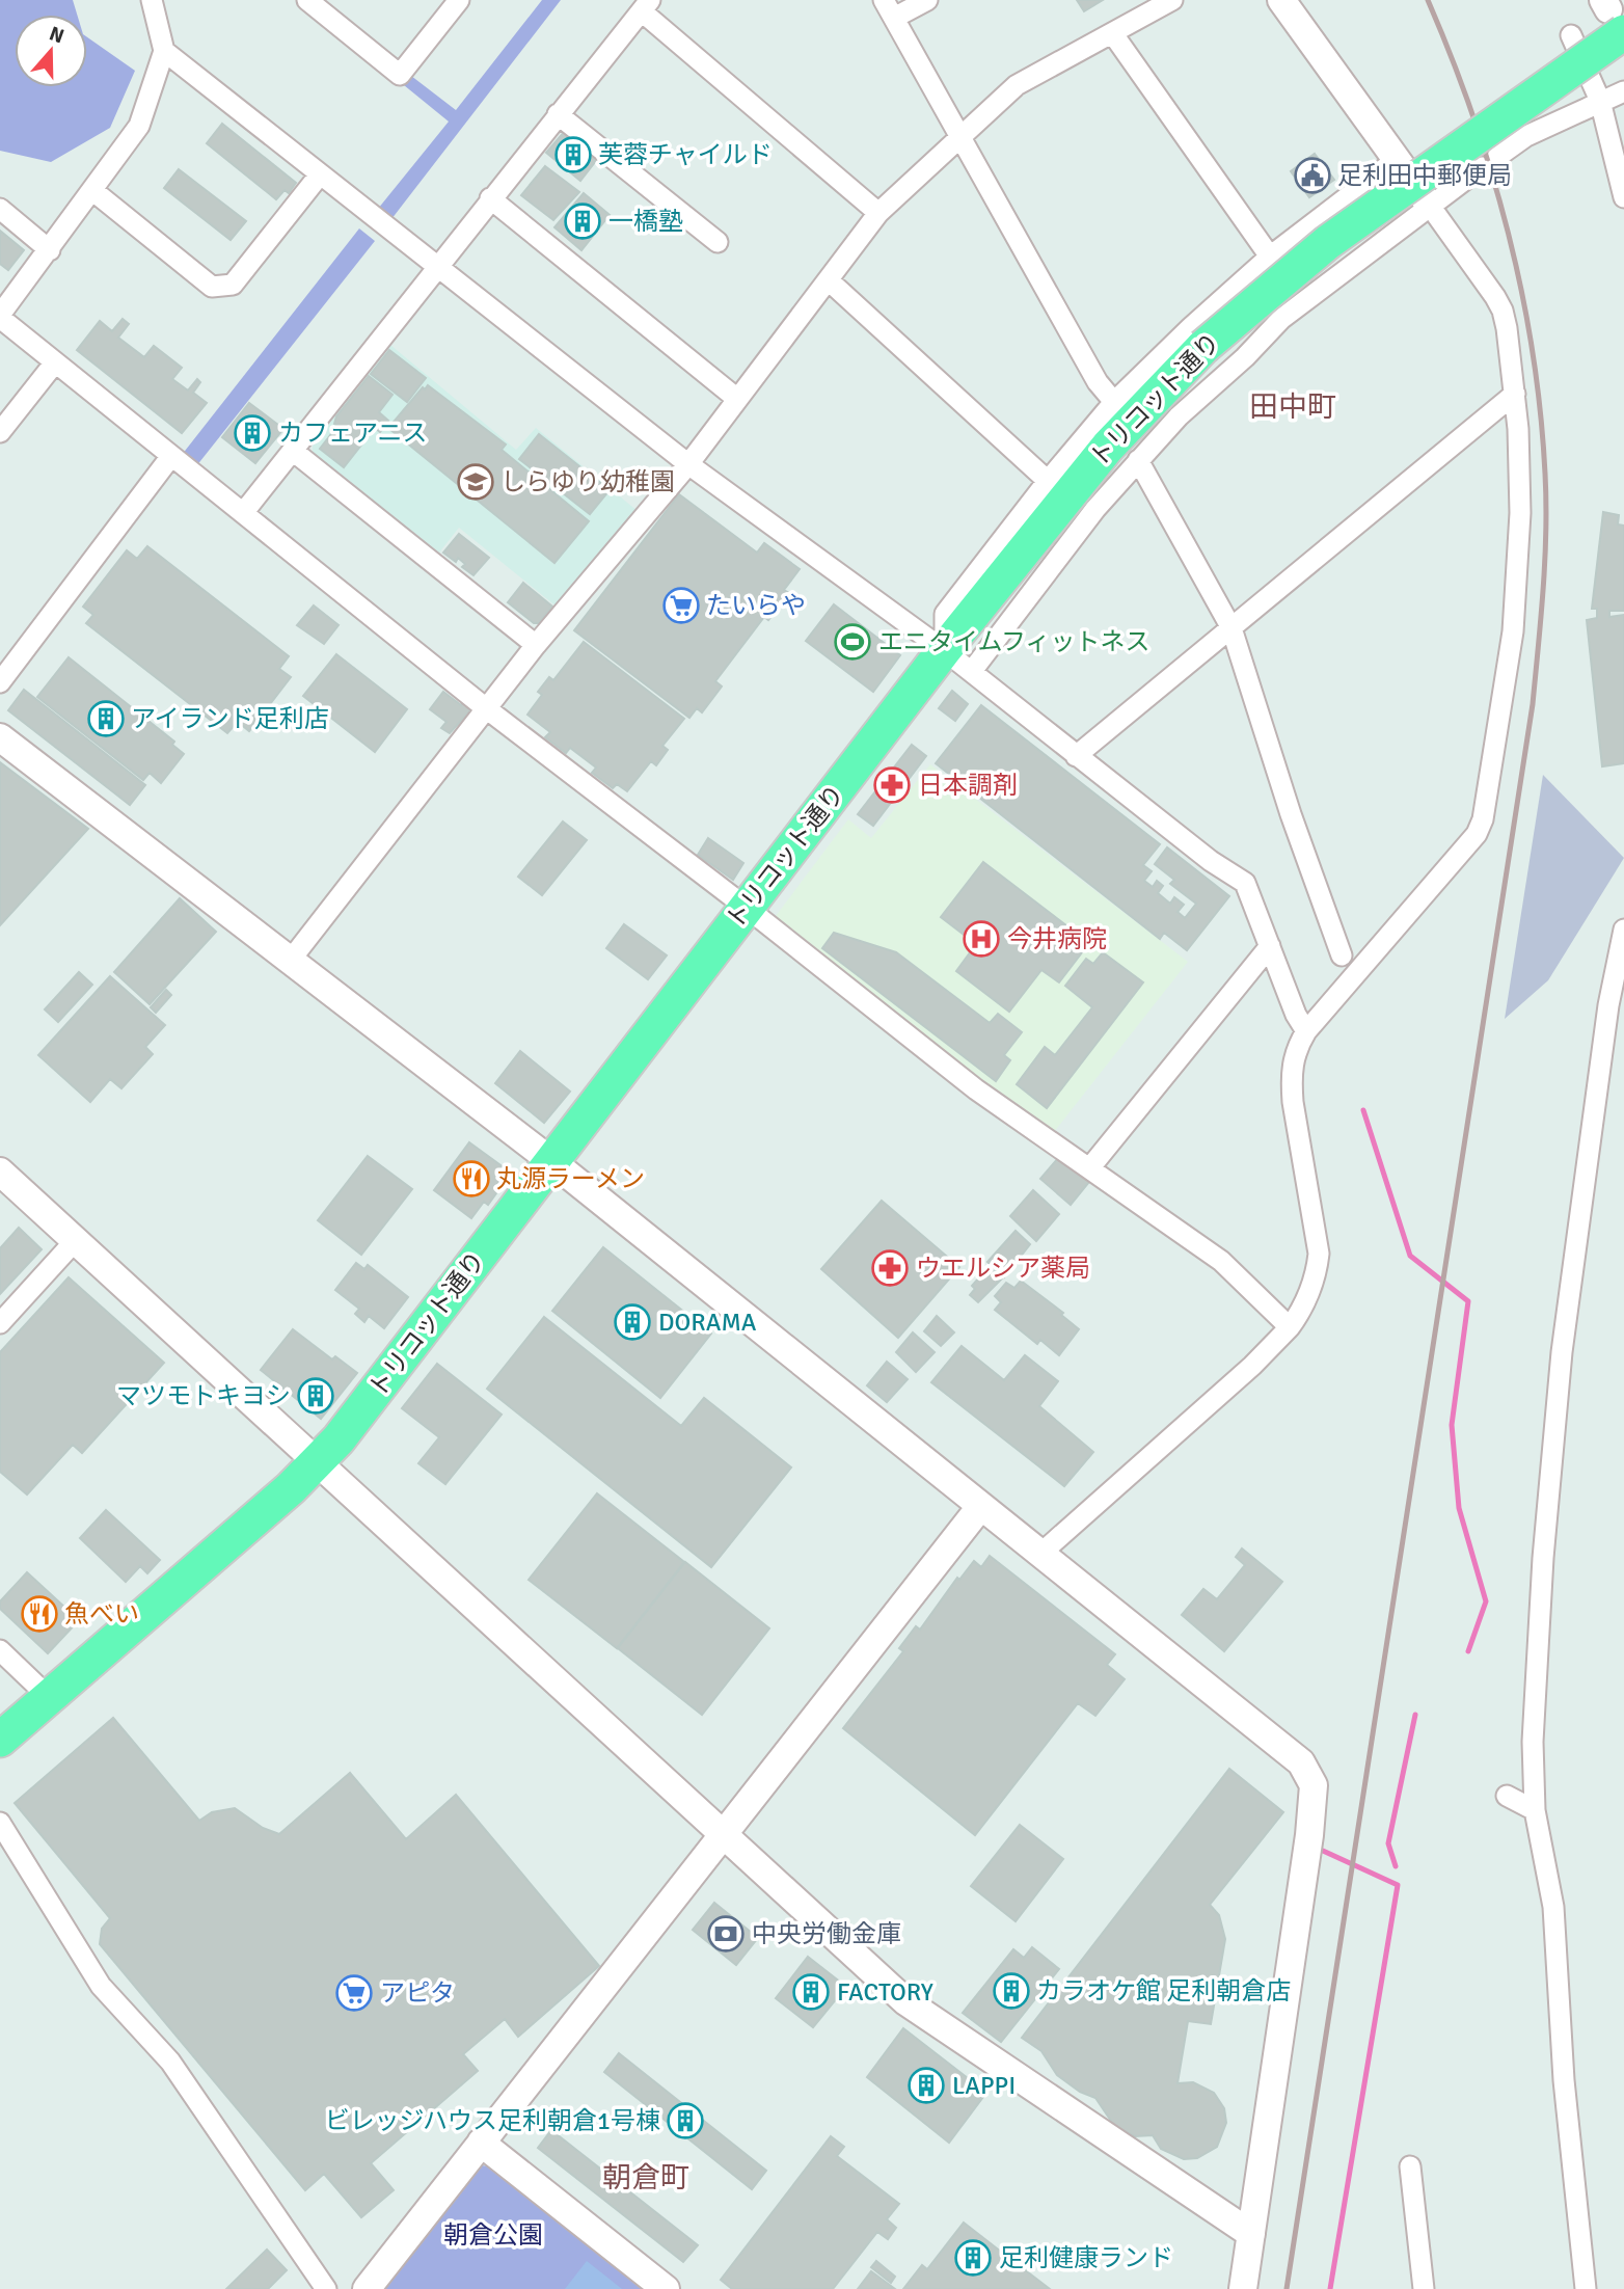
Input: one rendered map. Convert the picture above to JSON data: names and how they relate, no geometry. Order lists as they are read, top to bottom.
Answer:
{
  "streets": {
    "highway": ["トリコット通り"]
  },
  "districts": ["田中町", "朝倉町"],
  "parks": ["朝倉公園"],
  "places": {
    "building": [
      "芙蓉チャイルド",
      "一橋塾",
      "カフェアニス",
      "アイランド足利店",
      "DORAMA",
      "マツモトキヨシ",
      "カラオケ館 足利朝倉店",
      "FACTORY",
      "LAPPI",
      "ビレッジハウス足利朝倉1号棟",
      "足利健康ランド"
    ],
    "public building": ["足利田中郵便局"],
    "school or university": ["しらゆり幼稚園"],
    "supermarket": ["たいらや", "アピタ"],
    "sports": ["エニタイムフィットネス"],
    "pharmacy": ["日本調剤", "ウエルシア薬局"],
    "hospital": ["今井病院"],
    "restaurant": ["丸源ラーメン", "魚べい"],
    "bank": ["中央労働金庫"]
  },
  "north": "top"
}
